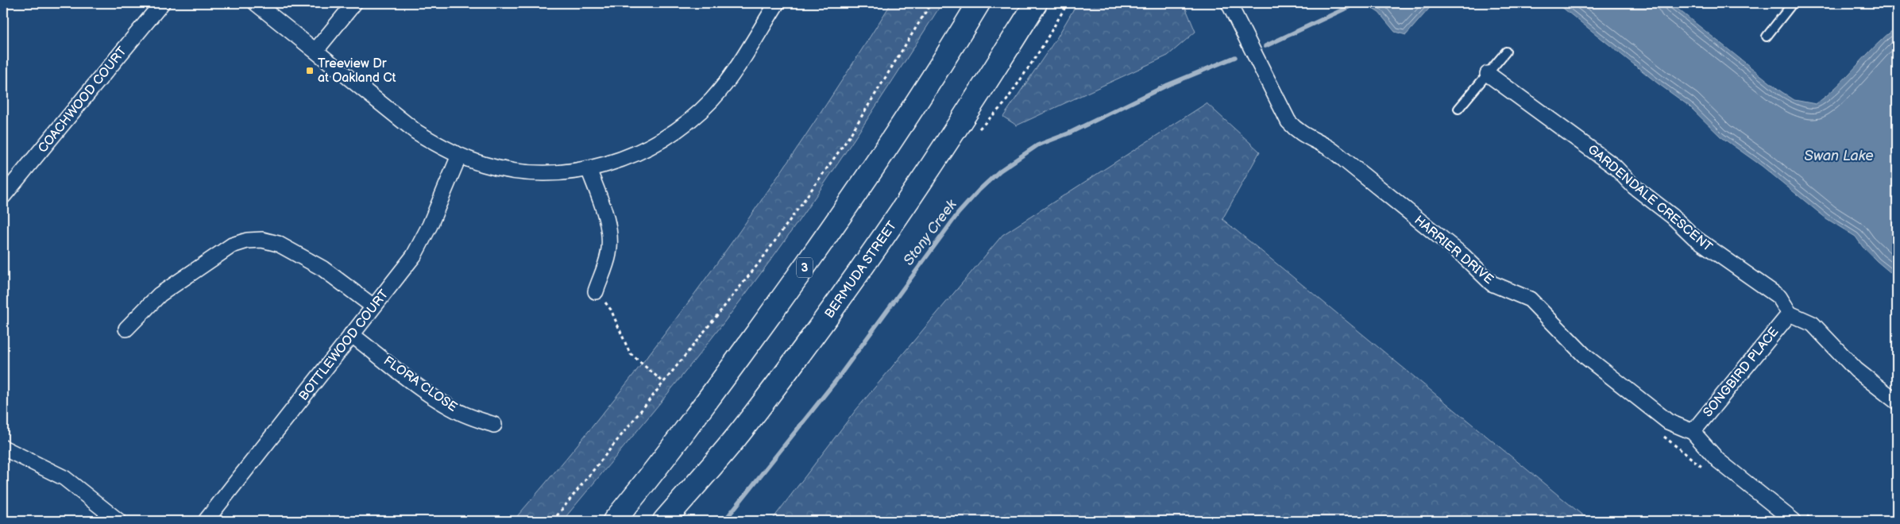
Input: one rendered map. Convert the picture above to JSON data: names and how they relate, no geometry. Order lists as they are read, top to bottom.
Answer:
{
  "streets": {
    "main road": ["3", "BERMUDA STREET"],
    "street": [
      "COACHWOOD COURT",
      "GARDENDALE CRESCENT",
      "HARRIER DRIVE",
      "BOTTLEWOOD COURT",
      "SONGBIRD PLACE",
      "FLORA CLOSE"
    ]
  },
  "crossings": [
    ["GARDENDALE CRESCENT", "SONGBIRD PLACE"],
    ["HARRIER DRIVE", "SONGBIRD PLACE"],
    ["BOTTLEWOOD COURT", "FLORA CLOSE"]
  ],
  "water": ["Swan Lake", "Stony Creek"],
  "places": {
    "transit": ["Treeview Dr at Oakland Ct"]
  }
}
